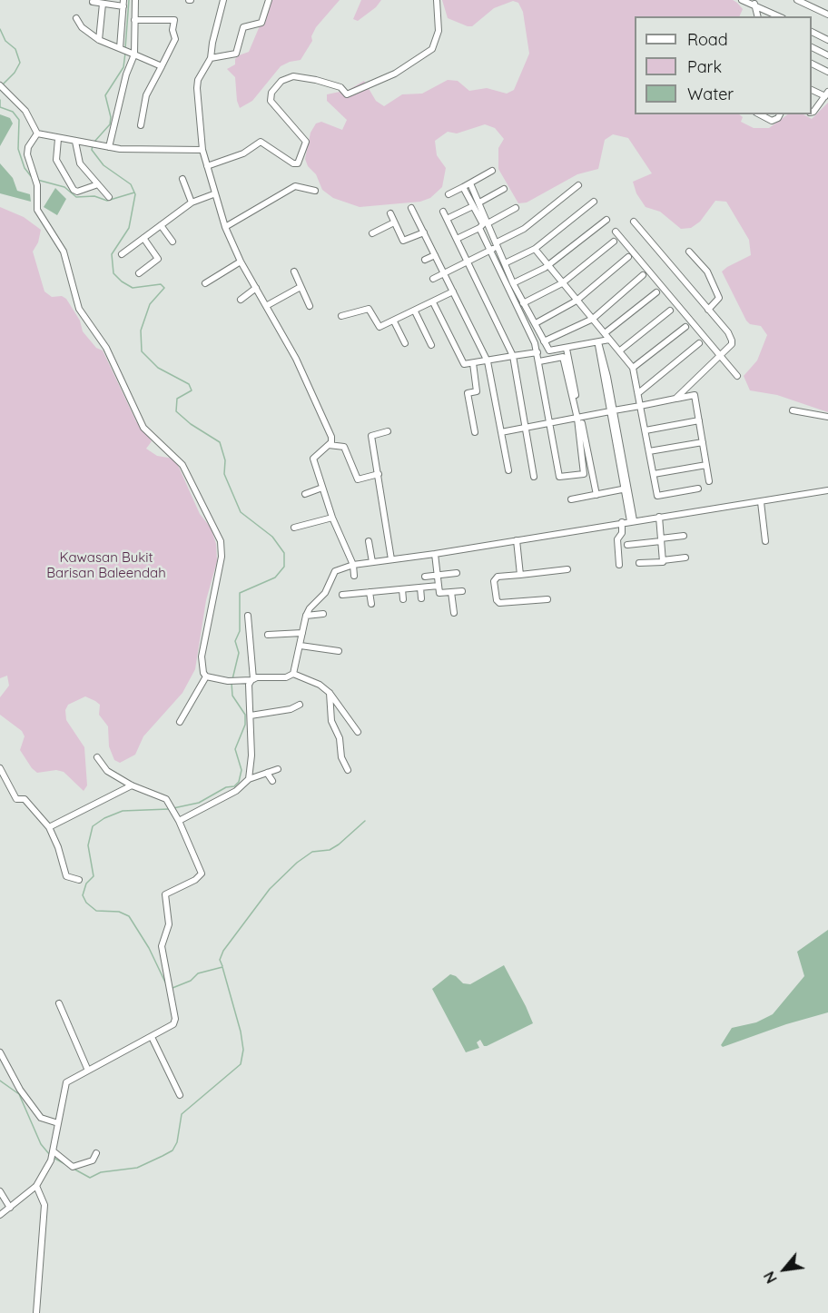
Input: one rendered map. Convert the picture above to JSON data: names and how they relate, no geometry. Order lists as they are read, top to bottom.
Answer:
{
  "parks": ["Kawasan Bukit Barisan Baleendah"],
  "legend": ["Road", "Park", "Water"],
  "north": "bottom left"
}
